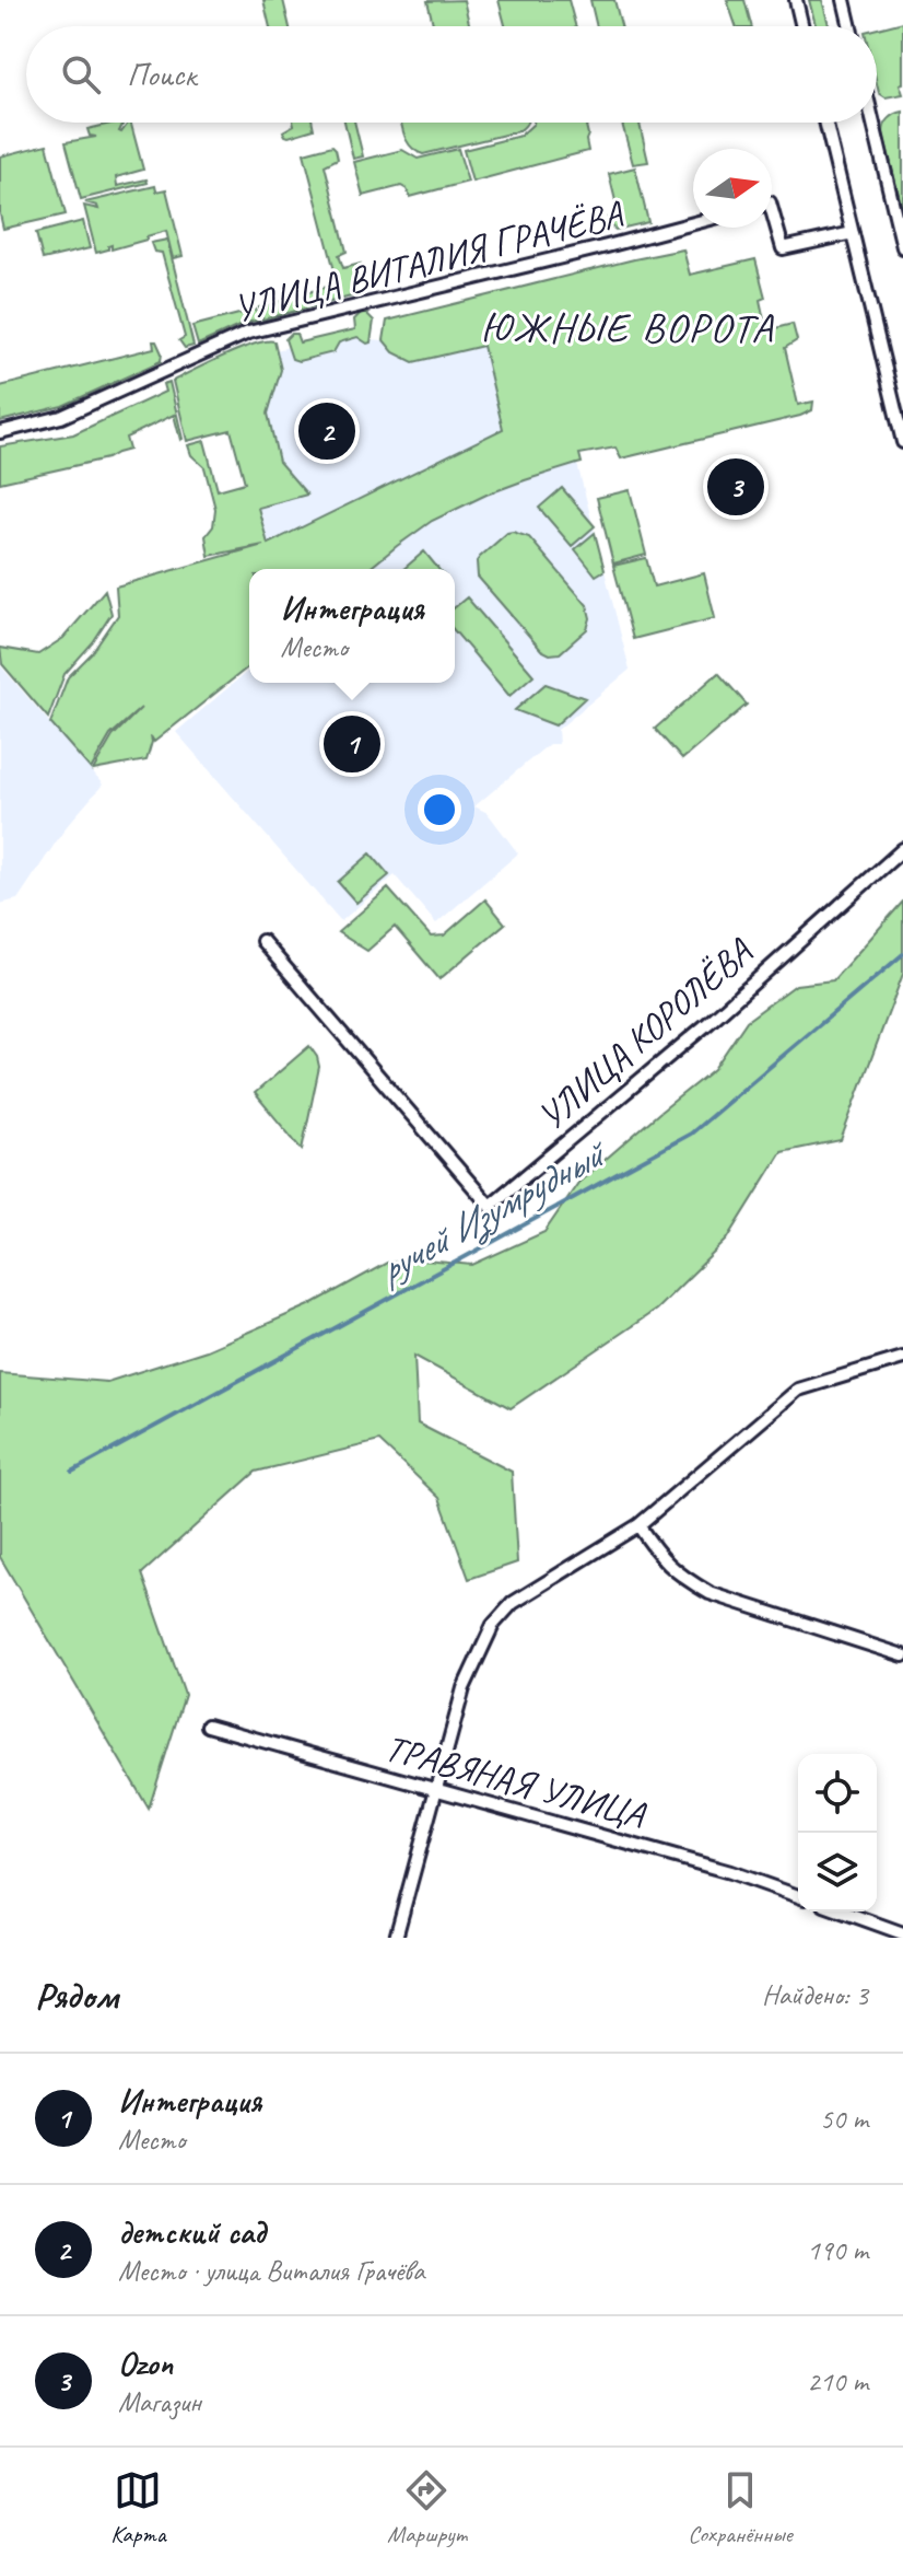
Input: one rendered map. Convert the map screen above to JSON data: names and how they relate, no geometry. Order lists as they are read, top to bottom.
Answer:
{
  "streets": {
    "street": ["УЛИЦА ВИТАЛИЯ ГРАЧЁВА", "УЛИЦА КОРОЛЁВА", "ТРАВЯНАЯ УЛИЦА"]
  },
  "districts": ["ЮЖНЫЕ ВОРОТА"],
  "water": ["ручей Изумрудный"],
  "north": "right",
  "page": {
    "search": "Поиск",
    "pins": ["2", "3", "1"],
    "popup": ["Интеграция", "Место"],
    "heading": ["Рядом", "Найдено: 3"],
    "list": [
      {
        "mark": "1",
        "name": "Интеграция",
        "note": "Место",
        "value": "50 m"
      },
      {
        "mark": "2",
        "name": "детский сад",
        "note": "Место · улица Виталия Грачёва",
        "value": "190 m"
      },
      {
        "mark": "3",
        "name": "Ozon",
        "note": "Магазин",
        "value": "210 m"
      }
    ],
    "nav": ["Карта", "Маршрут", "Сохранённые"]
  }
}
